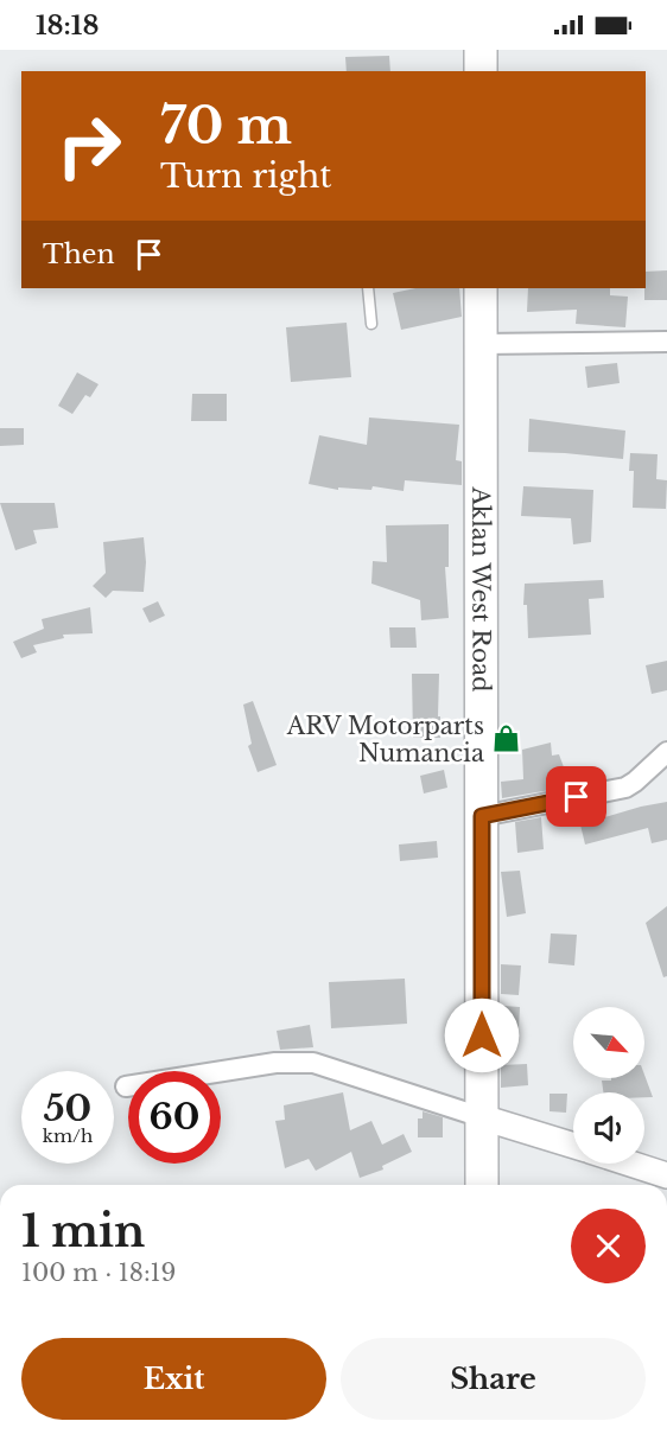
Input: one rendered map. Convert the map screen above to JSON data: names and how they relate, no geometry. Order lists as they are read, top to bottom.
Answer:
{
  "streets": {
    "main road": ["Aklan West Road"]
  },
  "places": {
    "shop": ["ARV Motorparts Numancia"]
  },
  "north": "bottom right",
  "page": {
    "status": "18:18",
    "turn": ["70 m", "Turn right"],
    "then": "Then",
    "speed": "50 km/h",
    "limit": "60",
    "heading": ["1 min", "100 m · 18:19"],
    "buttons": ["Exit", "Share"]
  }
}
